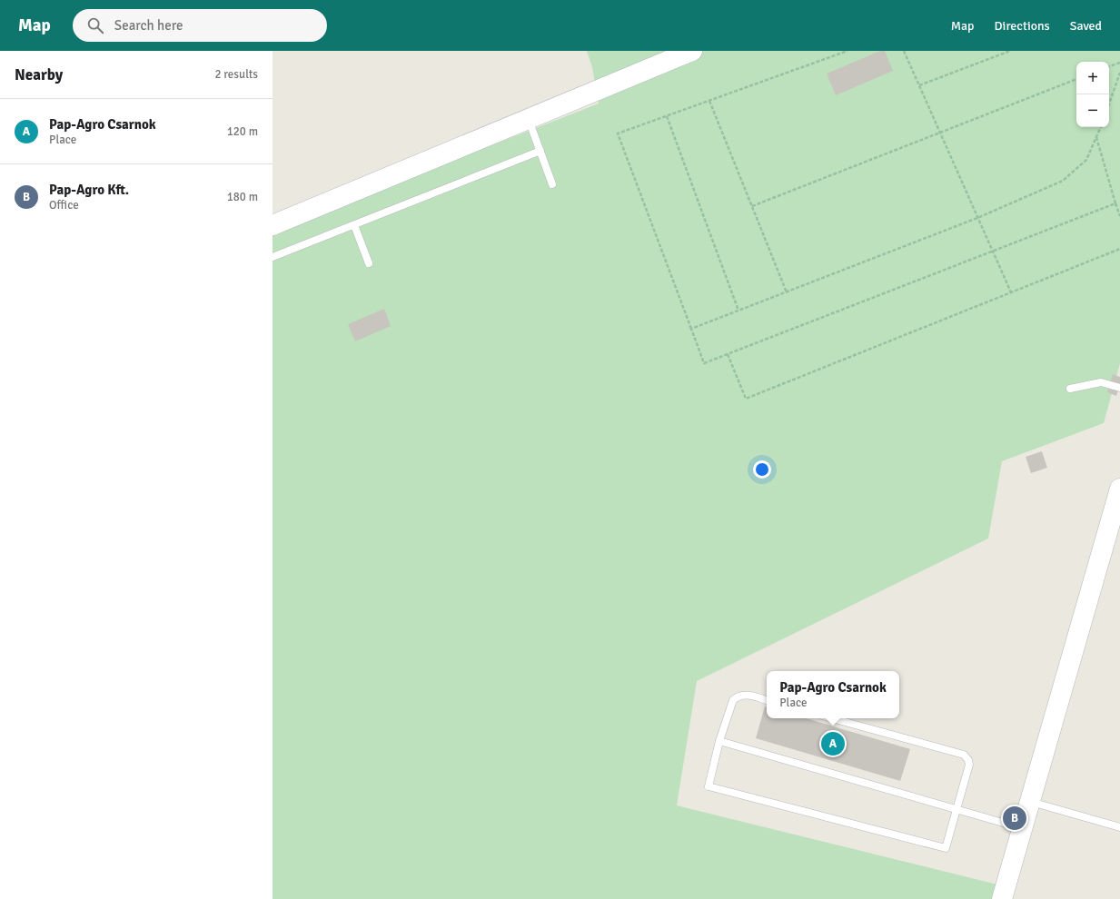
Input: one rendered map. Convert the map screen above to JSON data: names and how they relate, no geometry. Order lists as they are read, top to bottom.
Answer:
{
  "page": {
    "header": "Map",
    "search": "Search here",
    "nav": ["Map", "Directions", "Saved"],
    "heading": ["Nearby", "2 results"],
    "map_buttons": ["+", "−"],
    "list": [
      {
        "mark": "A",
        "name": "Pap-Agro Csarnok",
        "note": "Place",
        "value": "120 m"
      },
      {
        "mark": "B",
        "name": "Pap-Agro Kft.",
        "note": "Office",
        "value": "180 m"
      }
    ],
    "popup": ["Pap-Agro Csarnok", "Place"],
    "pins": ["A", "B"]
  }
}
